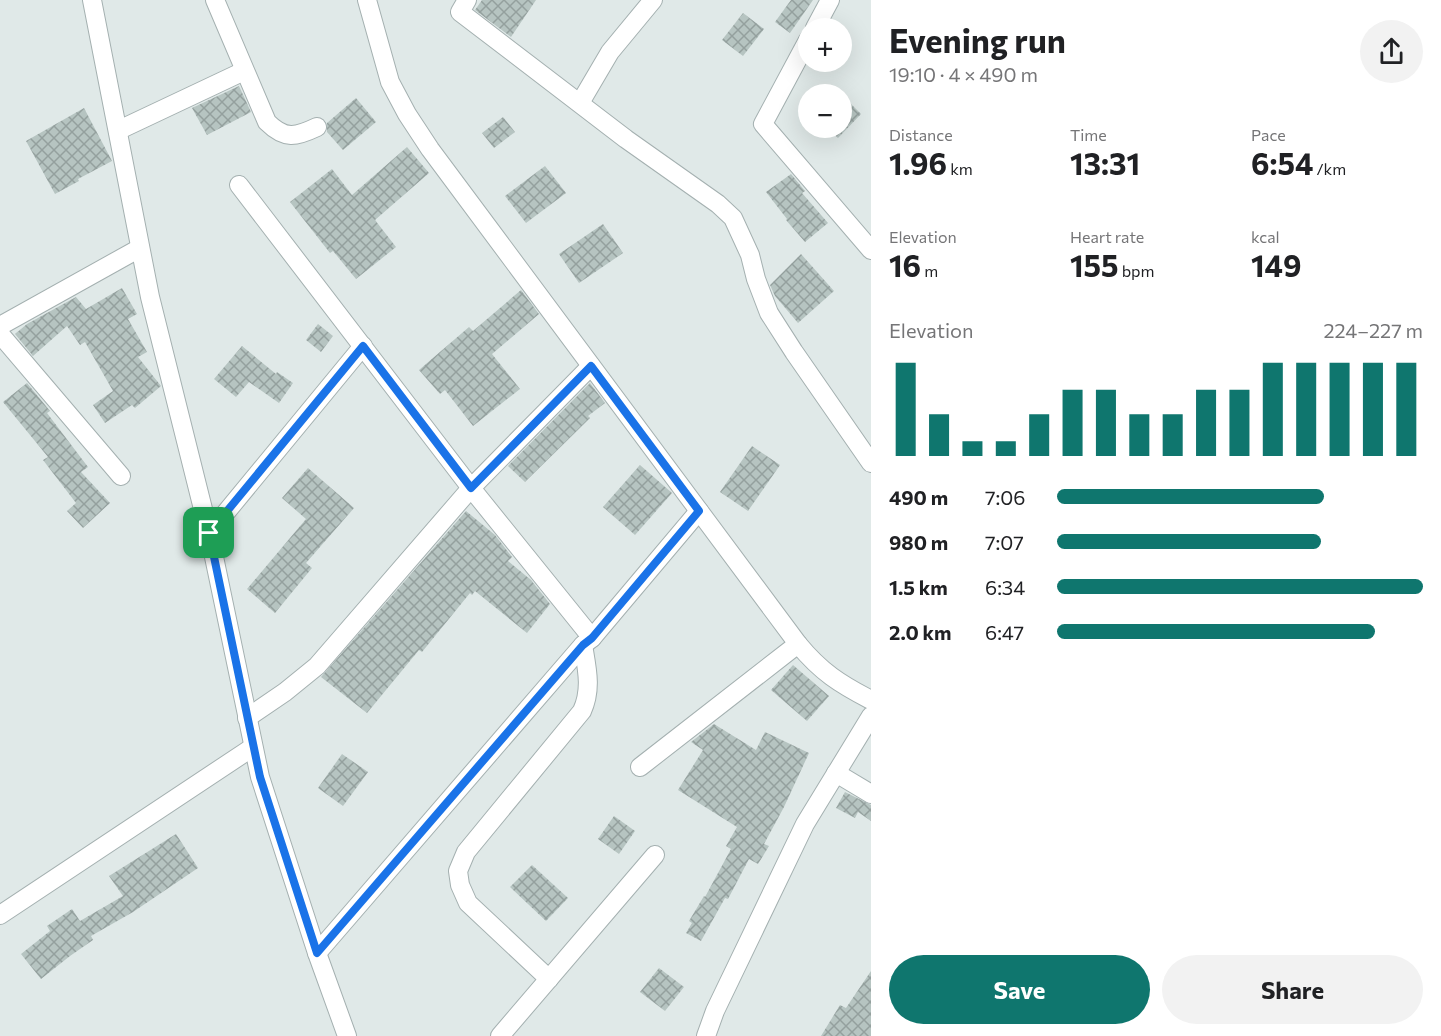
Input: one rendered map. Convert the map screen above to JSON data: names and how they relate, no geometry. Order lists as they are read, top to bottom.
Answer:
{
  "page": {
    "heading": ["Evening run", "19:10 · 4 × 490 m"],
    "map_buttons": ["+", "−"],
    "stats": [
      ["Distance", "1.96 km"],
      ["Time", "13:31"],
      ["Pace", "6:54 /km"],
      ["Elevation", "16 m"],
      ["Heart rate", "155 bpm"],
      ["kcal", "149"]
    ],
    "chart": ["Elevation", "224–227 m"],
    "list": [
      {
        "name": "490 m",
        "note": "7:06"
      },
      {
        "name": "980 m",
        "note": "7:07"
      },
      {
        "name": "1.5 km",
        "note": "6:34"
      },
      {
        "name": "2.0 km",
        "note": "6:47"
      }
    ],
    "buttons": ["Save", "Share"]
  }
}
